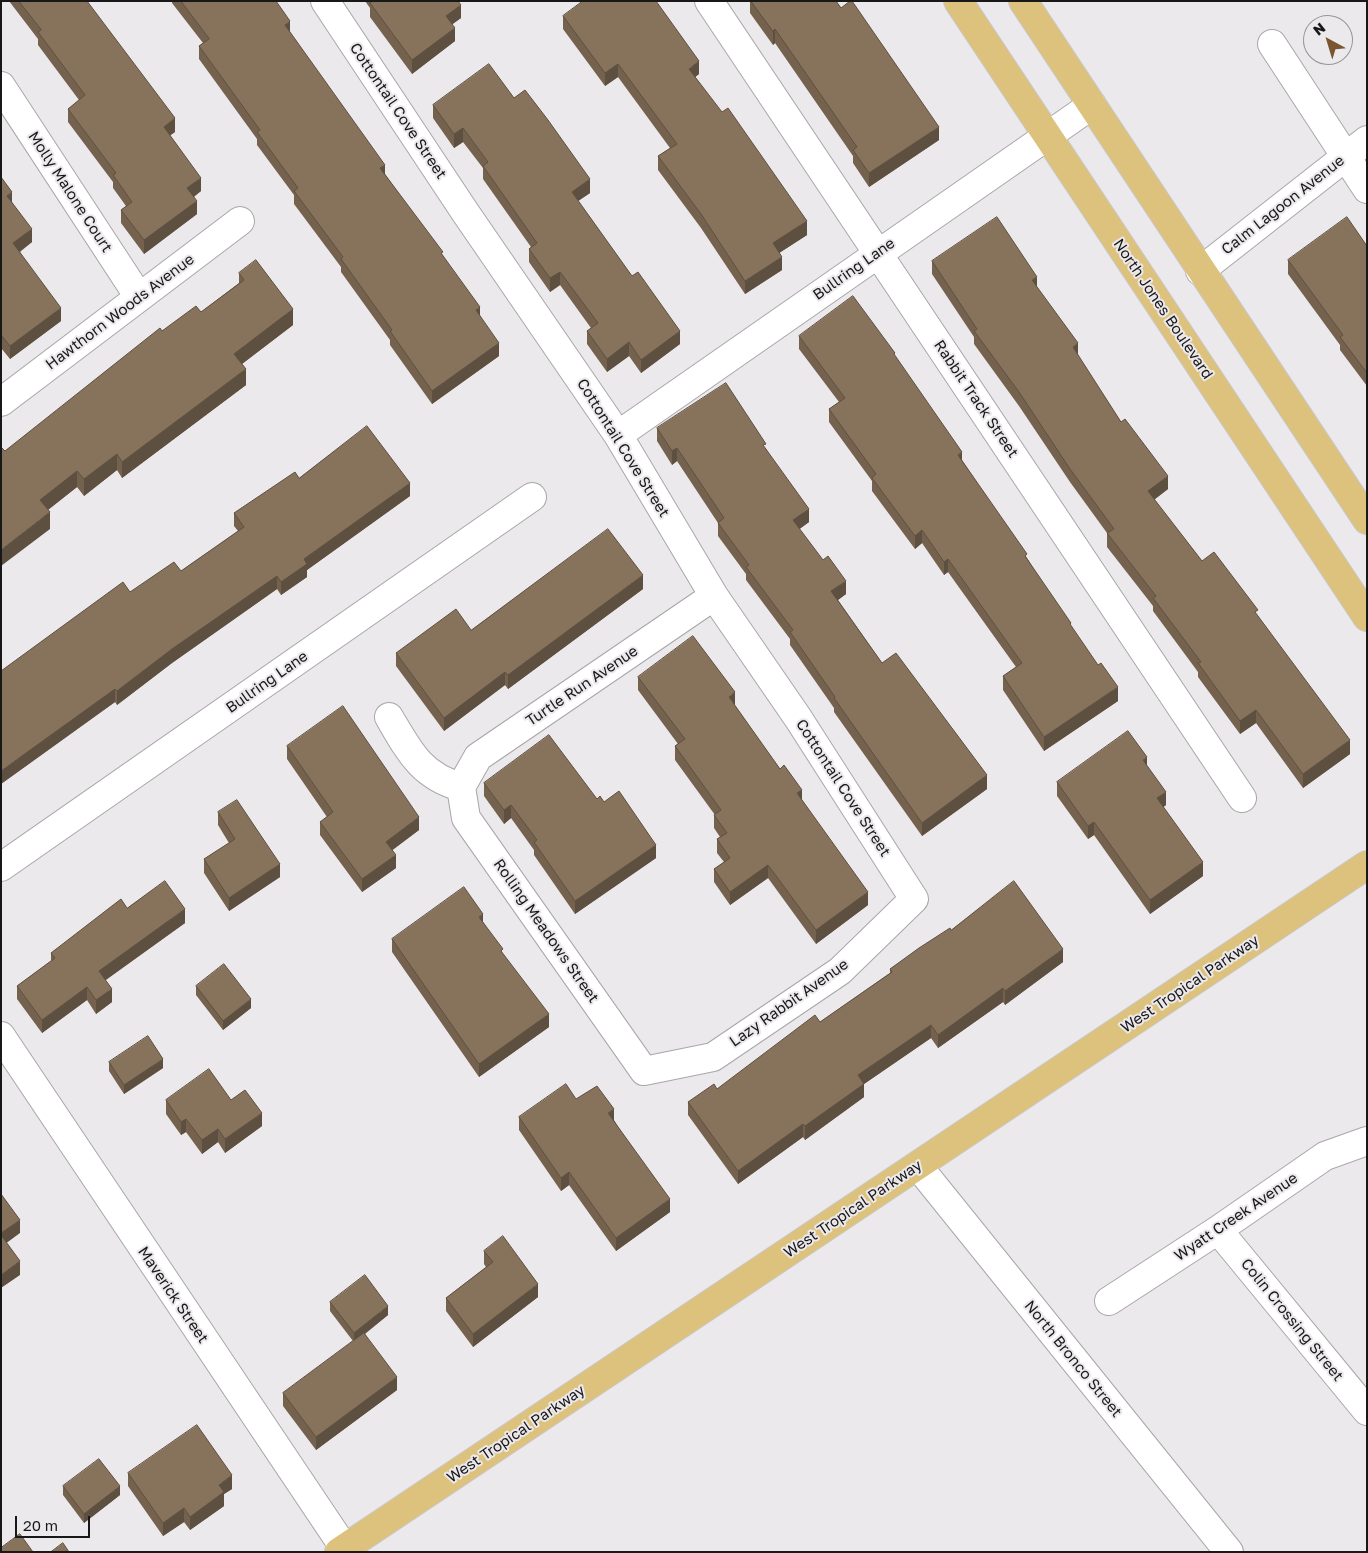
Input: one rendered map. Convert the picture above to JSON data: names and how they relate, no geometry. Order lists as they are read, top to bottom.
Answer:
{
  "streets": {
    "main road": ["North Jones Boulevard", "West Tropical Parkway"],
    "street": [
      "Cottontail Cove Street",
      "Molly Malone Court",
      "Calm Lagoon Avenue",
      "Bullring Lane",
      "Hawthorn Woods Avenue",
      "Rabbit Track Street",
      "Turtle Run Avenue",
      "Rolling Meadows Street",
      "Lazy Rabbit Avenue",
      "Wyatt Creek Avenue",
      "Maverick Street",
      "Colin Crossing Street",
      "North Bronco Street"
    ]
  },
  "crossings": [
    ["Cottontail Cove Street", "Bullring Lane"],
    ["Cottontail Cove Street", "Turtle Run Avenue"],
    ["Cottontail Cove Street", "Lazy Rabbit Avenue"],
    ["Molly Malone Court", "Hawthorn Woods Avenue"],
    ["Bullring Lane", "North Jones Boulevard"],
    ["Bullring Lane", "Rabbit Track Street"],
    ["Turtle Run Avenue", "Rolling Meadows Street"],
    ["Rolling Meadows Street", "Lazy Rabbit Avenue"],
    ["West Tropical Parkway", "Maverick Street"],
    ["West Tropical Parkway", "North Bronco Street"],
    ["Wyatt Creek Avenue", "Colin Crossing Street"]
  ],
  "scale_bar": "20 m",
  "north": "top left"
}
